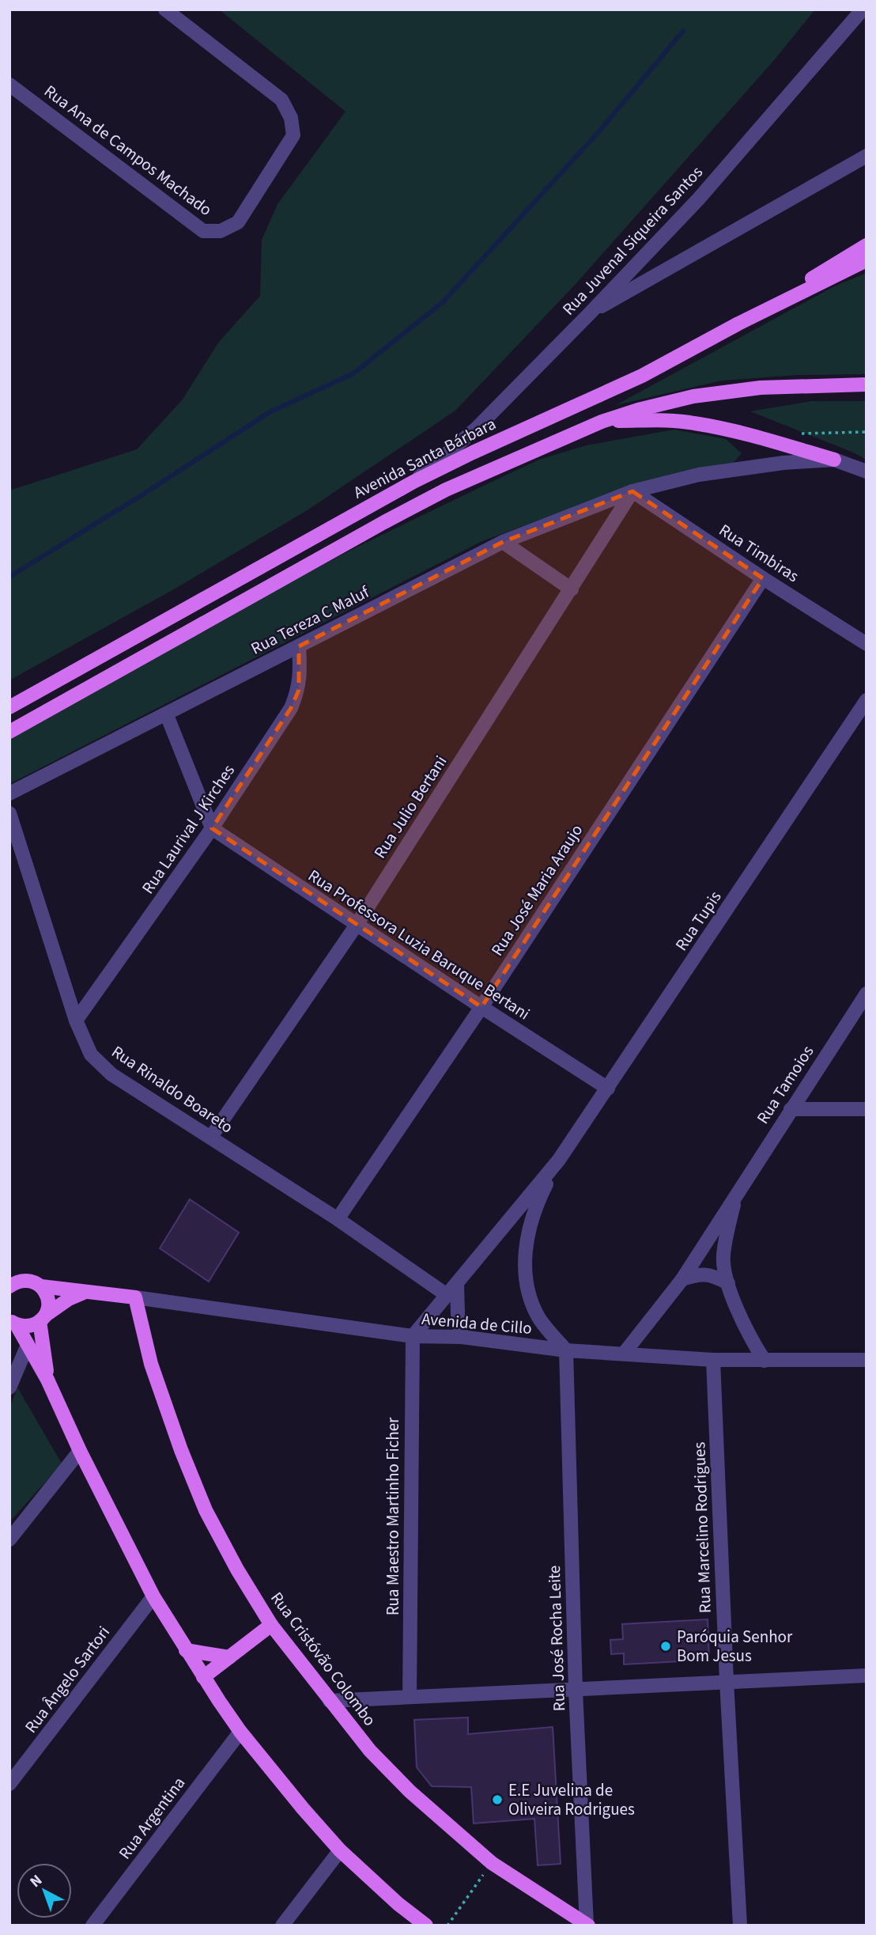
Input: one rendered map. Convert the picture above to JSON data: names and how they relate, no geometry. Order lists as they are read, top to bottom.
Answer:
{
  "streets": {
    "main road": ["Avenida Santa Bárbara", "Avenida de Cillo", "Rua Cristóvão Colombo"],
    "street": [
      "Rua Ana de Campos Machado",
      "Rua Juvenal Siqueira Santos",
      "Rua Timbiras",
      "Rua Tereza C Maluf",
      "Rua Julio Bertani",
      "Rua Laurival J Kirches",
      "Rua José Maria Araujo",
      "Rua Tupis",
      "Rua Professora Luzia Baruque Bertani",
      "Rua Tamoios",
      "Rua Rinaldo Boareto",
      "Rua Maestro Martinho Ficher",
      "Rua Marcelino Rodrigues",
      "Rua José Rocha Leite",
      "Rua Ângelo Sartori",
      "Rua Argentina"
    ]
  },
  "crossings": [
    ["Rua Juvenal Siqueira Santos", "Avenida Santa Bárbara"],
    ["Rua Timbiras", "Rua Tereza C Maluf"],
    ["Rua Timbiras", "Rua Julio Bertani"],
    ["Rua Timbiras", "Rua José Maria Araujo"],
    ["Rua Tereza C Maluf", "Rua Julio Bertani"],
    ["Rua Tereza C Maluf", "Rua Laurival J Kirches"],
    ["Rua Julio Bertani", "Rua Professora Luzia Baruque Bertani"],
    ["Rua Julio Bertani", "Rua Rinaldo Boareto"],
    ["Rua Laurival J Kirches", "Rua Professora Luzia Baruque Bertani"],
    ["Rua Laurival J Kirches", "Rua Rinaldo Boareto"],
    ["Rua José Maria Araujo", "Rua Professora Luzia Baruque Bertani"],
    ["Rua José Maria Araujo", "Rua Rinaldo Boareto"],
    ["Rua Tupis", "Rua Professora Luzia Baruque Bertani"],
    ["Rua Tupis", "Rua Rinaldo Boareto"],
    ["Rua Tupis", "Avenida de Cillo"],
    ["Rua Tupis", "Rua Maestro Martinho Ficher"],
    ["Rua Tupis", "Rua José Rocha Leite"],
    ["Rua Tamoios", "Avenida de Cillo"],
    ["Avenida de Cillo", "Rua Maestro Martinho Ficher"],
    ["Avenida de Cillo", "Rua Marcelino Rodrigues"],
    ["Avenida de Cillo", "Rua José Rocha Leite"],
    ["Avenida de Cillo", "Rua Cristóvão Colombo"],
    ["Rua José Rocha Leite", "Rua Cristóvão Colombo"]
  ],
  "places": ["Paróquia Senhor Bom Jesus", "E.E Juvelina de Oliveira Rodrigues"],
  "north": "top left"
}
